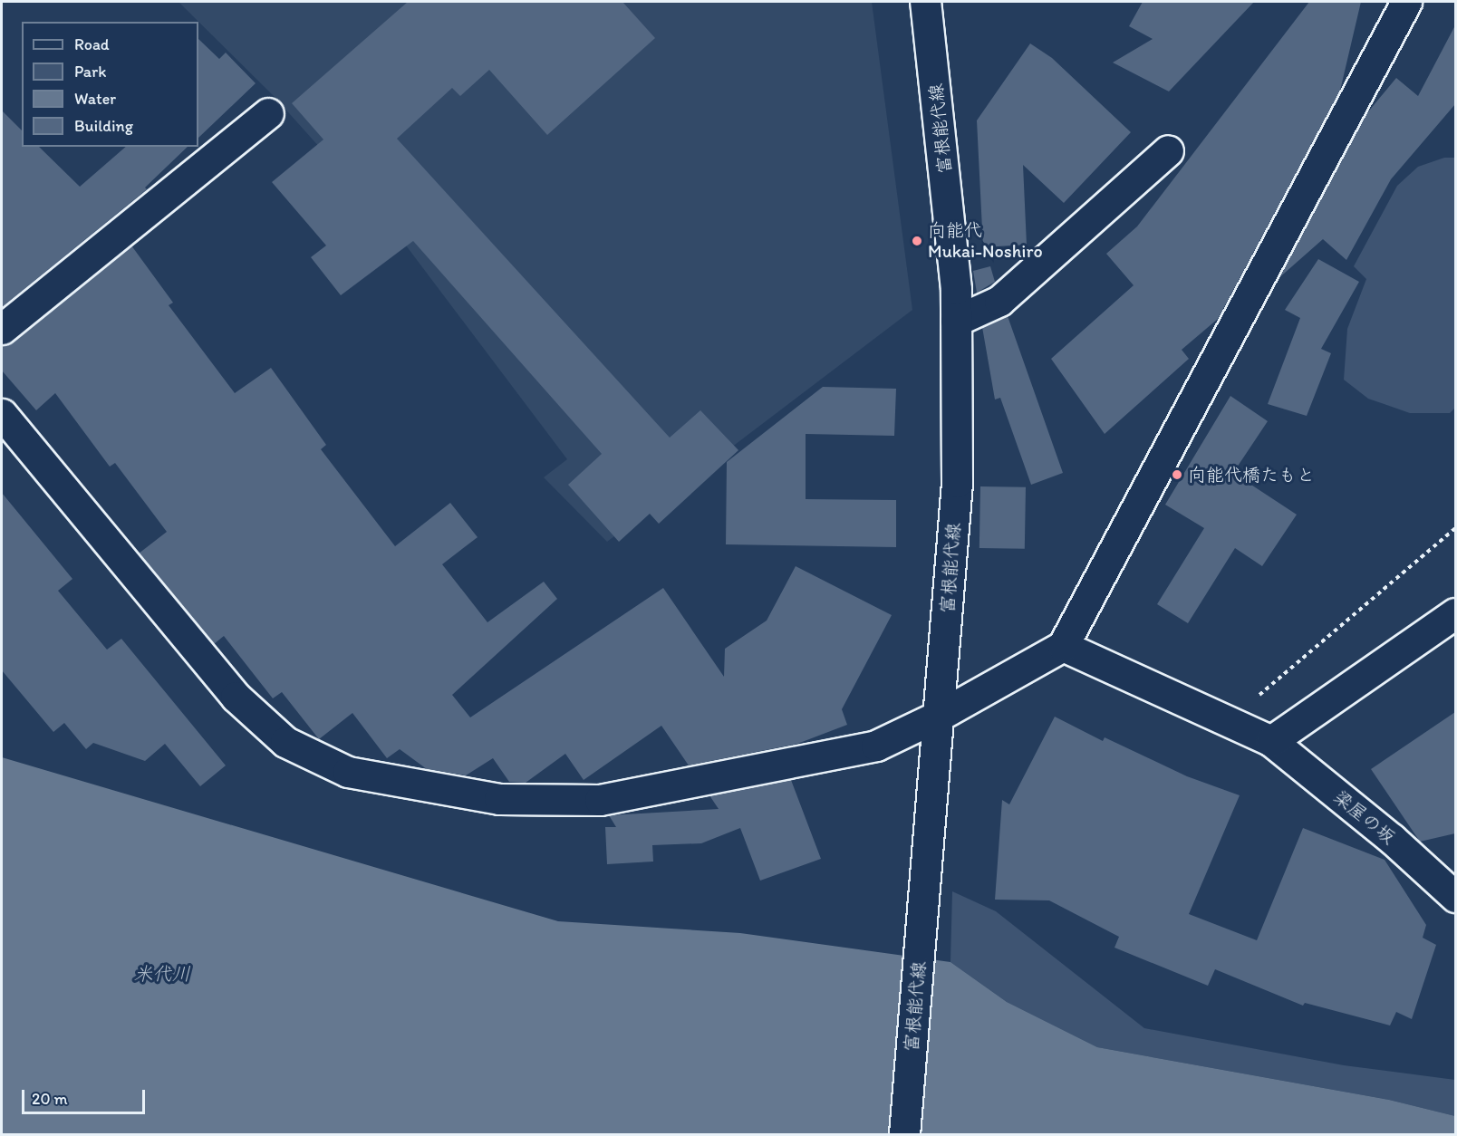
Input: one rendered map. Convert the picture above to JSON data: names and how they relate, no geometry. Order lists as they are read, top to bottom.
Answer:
{
  "streets": {
    "street": ["富根能代線", "梁屋の坂"]
  },
  "water": ["米代川"],
  "places": ["向能代 Mukai-Noshiro", "向能代橋たもと"],
  "legend": [
    "Road",
    "Park",
    "Water",
    "Building"
  ],
  "scale_bar": "20 m"
}
